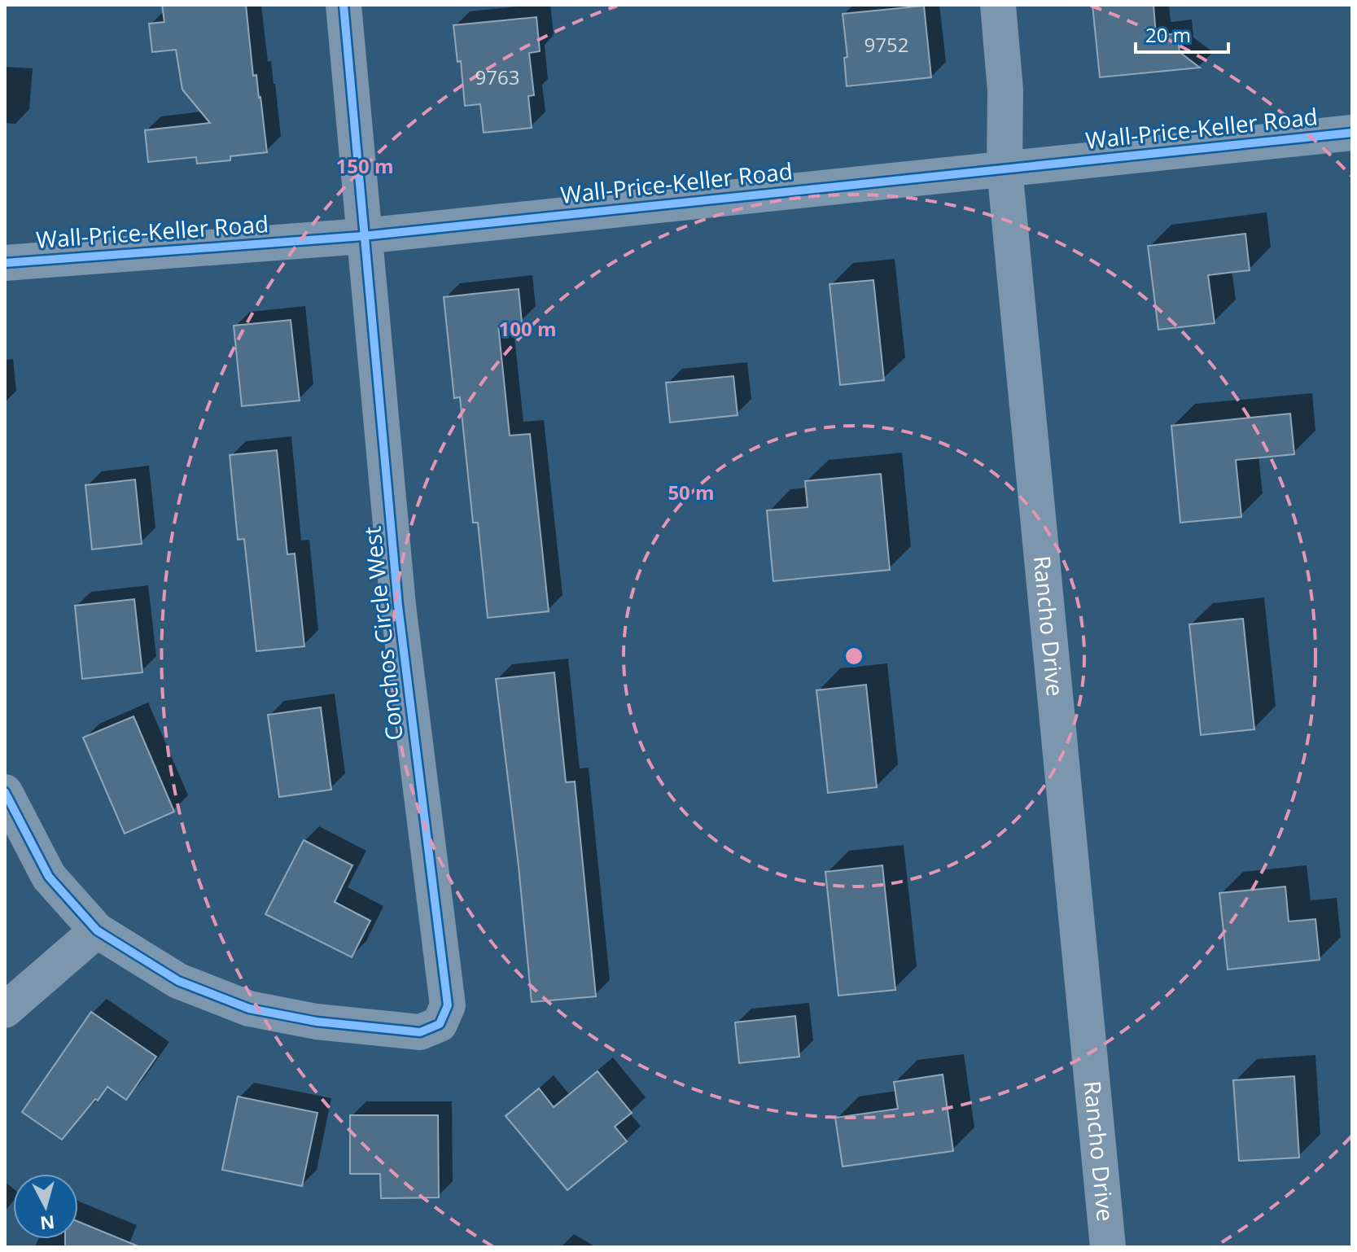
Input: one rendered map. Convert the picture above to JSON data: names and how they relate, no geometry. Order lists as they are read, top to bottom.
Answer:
{
  "streets": {
    "street": ["Wall-Price-Keller Road", "Rancho Drive", "Conchos Circle West"]
  },
  "crossings": [
    ["Wall-Price-Keller Road", "Rancho Drive"],
    ["Wall-Price-Keller Road", "Conchos Circle West"]
  ],
  "house_numbers": ["9752", "9763"],
  "scale_bar": "20 m",
  "north": "bottom",
  "rings": ["150 m", "100 m", "50 m"]
}
